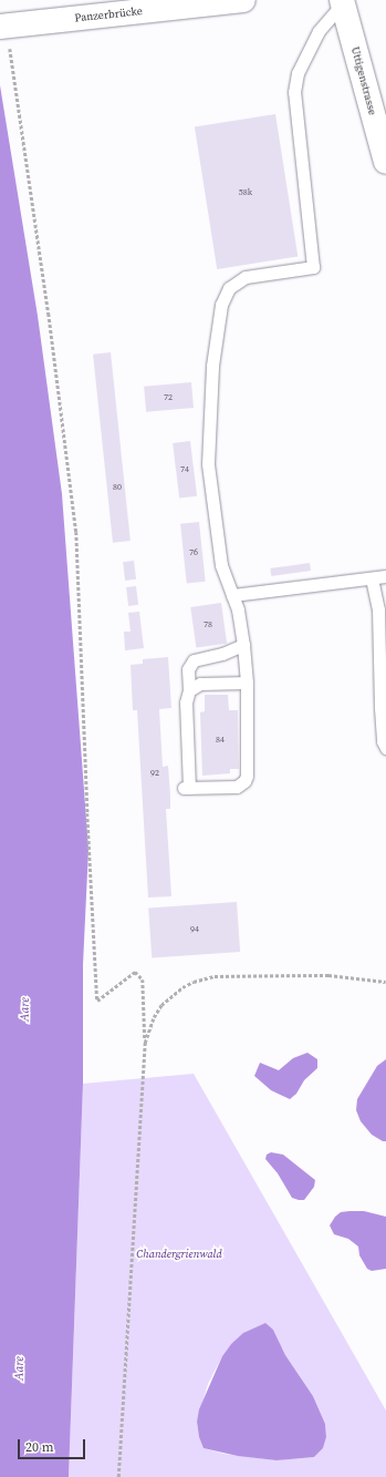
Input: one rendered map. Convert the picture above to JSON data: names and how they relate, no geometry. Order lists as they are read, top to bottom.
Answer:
{
  "streets": {
    "street": ["Panzerbrücke", "Uttigenstrasse"]
  },
  "water": ["Aare"],
  "parks": ["Chandergrienwald"],
  "house_numbers": [
    "58k",
    "72",
    "74",
    "80",
    "76",
    "78",
    "84",
    "92",
    "94"
  ],
  "scale_bar": "20 m"
}
